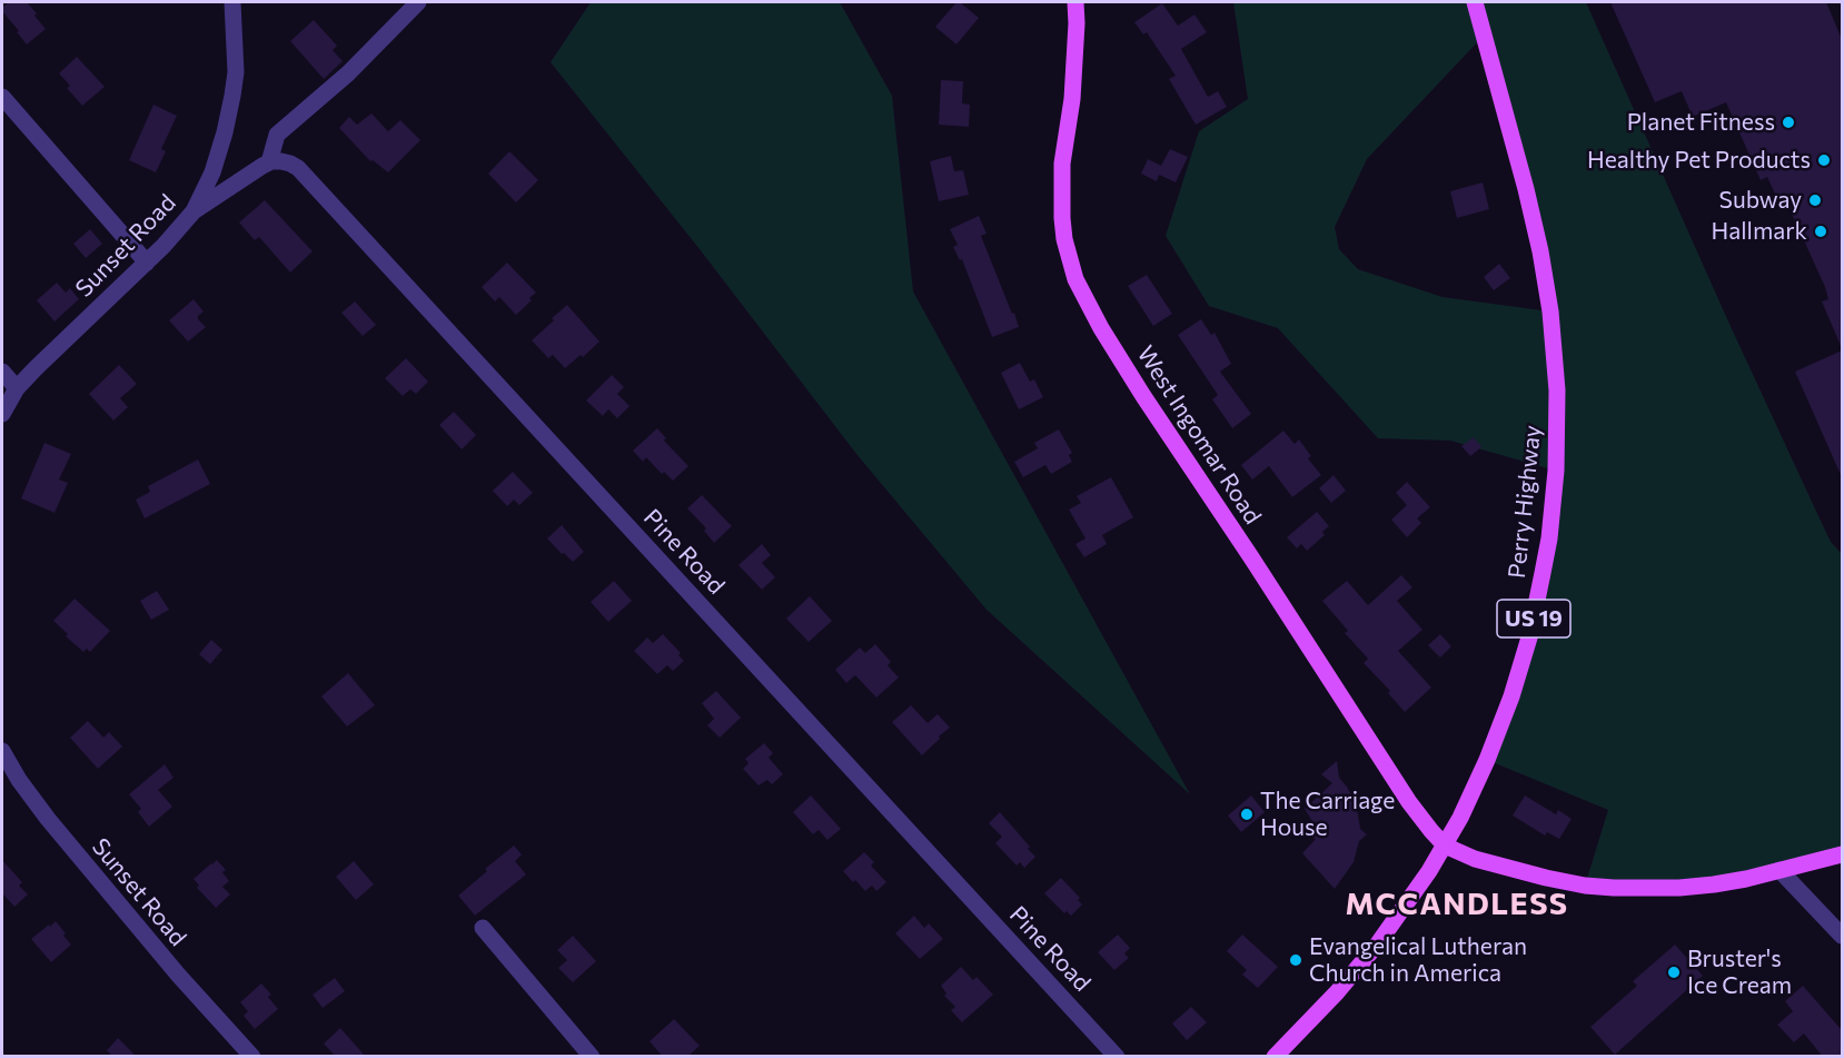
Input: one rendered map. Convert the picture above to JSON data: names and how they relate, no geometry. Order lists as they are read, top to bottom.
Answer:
{
  "streets": {
    "main road": ["West Ingomar Road", "Perry Highway", "US 19"],
    "street": ["Sunset Road", "Pine Road"]
  },
  "crossings": [
    ["West Ingomar Road", "Perry Highway"]
  ],
  "districts": ["MCCANDLESS"],
  "places": [
    "Planet Fitness",
    "Healthy Pet Products",
    "Subway",
    "Hallmark",
    "The Carriage House",
    "Evangelical Lutheran Church in America",
    "Bruster's Ice Cream"
  ]
}
